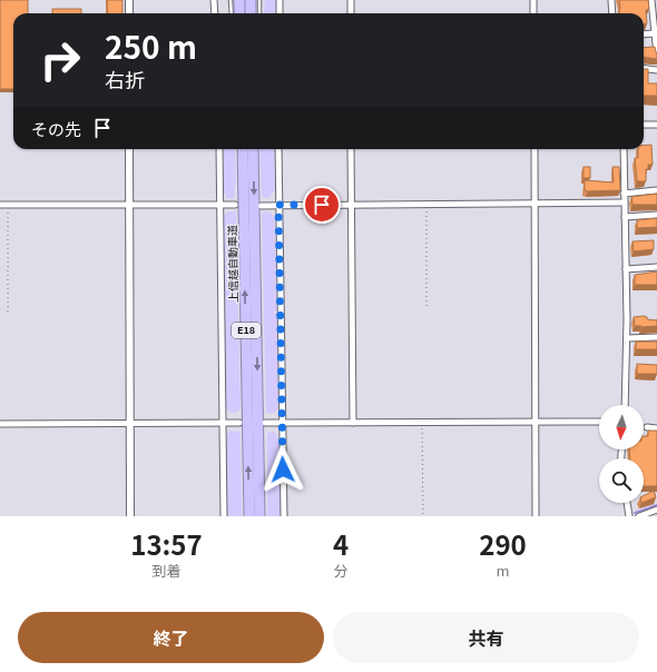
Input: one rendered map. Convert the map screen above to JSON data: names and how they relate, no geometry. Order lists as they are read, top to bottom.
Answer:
{
  "streets": {
    "highway": ["上信越自動車道", "E18"]
  },
  "north": "bottom",
  "page": {
    "turn": ["250 m", "右折"],
    "then": "その先",
    "eta": [
      "13:57",
      "到着",
      "4",
      "分",
      "290",
      "m"
    ],
    "buttons": ["終了", "共有"]
  }
}
